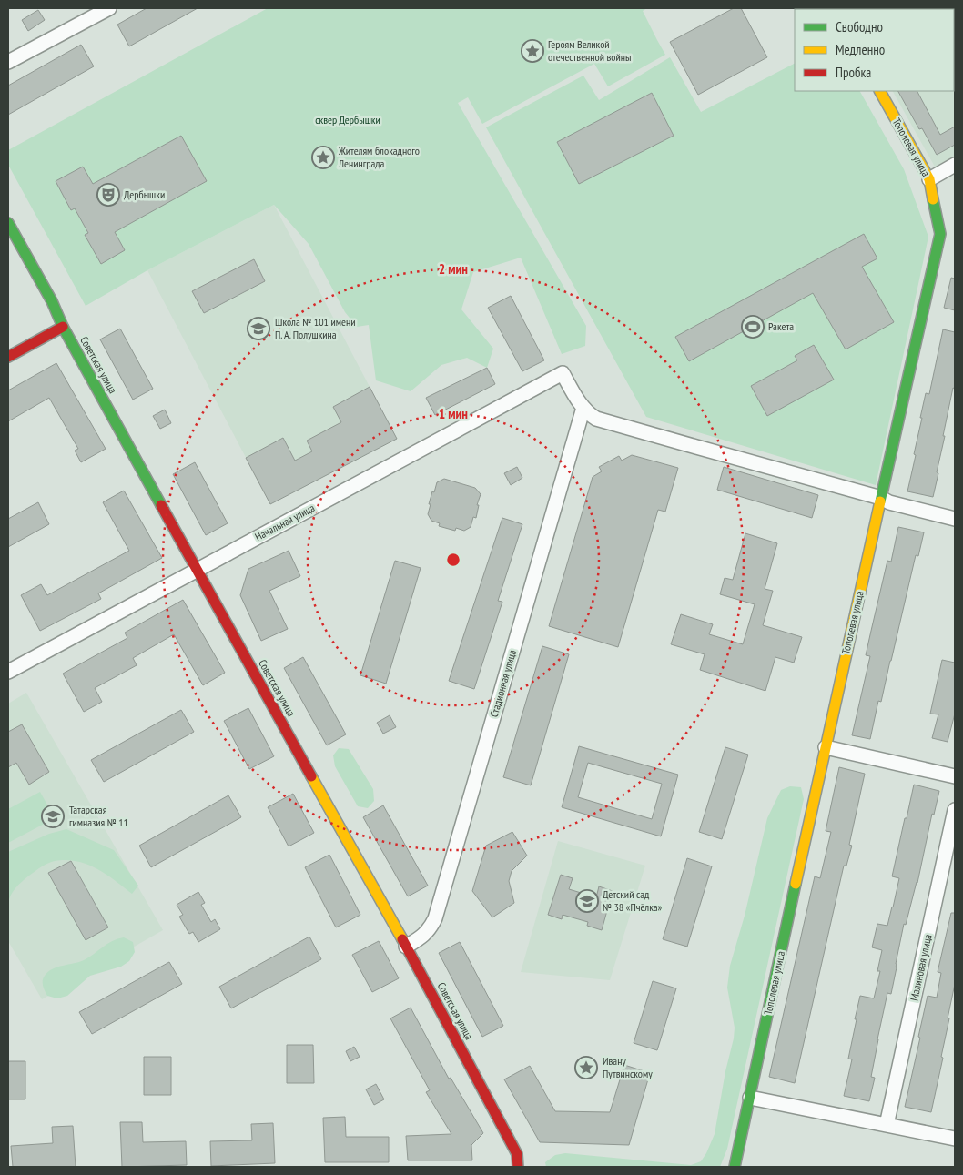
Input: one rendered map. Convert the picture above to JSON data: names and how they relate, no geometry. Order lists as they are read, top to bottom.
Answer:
{
  "streets": {
    "street": [
      "Тополевая улица",
      "Советская улица",
      "Начальная улица",
      "Стадионная улица",
      "Малиновая улица"
    ]
  },
  "crossings": [
    ["Советская улица", "Начальная улица"],
    ["Советская улица", "Стадионная улица"],
    ["Начальная улица", "Стадионная улица"]
  ],
  "parks": ["сквер Дербышки"],
  "places": {
    "place": ["Героям Великой отечественной войны", "Жителям блокадного Ленинграда", "Ивану Путвинскому"],
    "theatre": ["Дербышки"],
    "sports": ["Ракета"],
    "school or university": ["Школа № 101 имени П. А. Полушкина", "Татарская гимназия № 11", "Детский сад № 38 «Пчёлка»"]
  },
  "legend": ["Свободно", "Медленно", "Пробка"],
  "rings": ["2 мин", "1 мин"]
}
